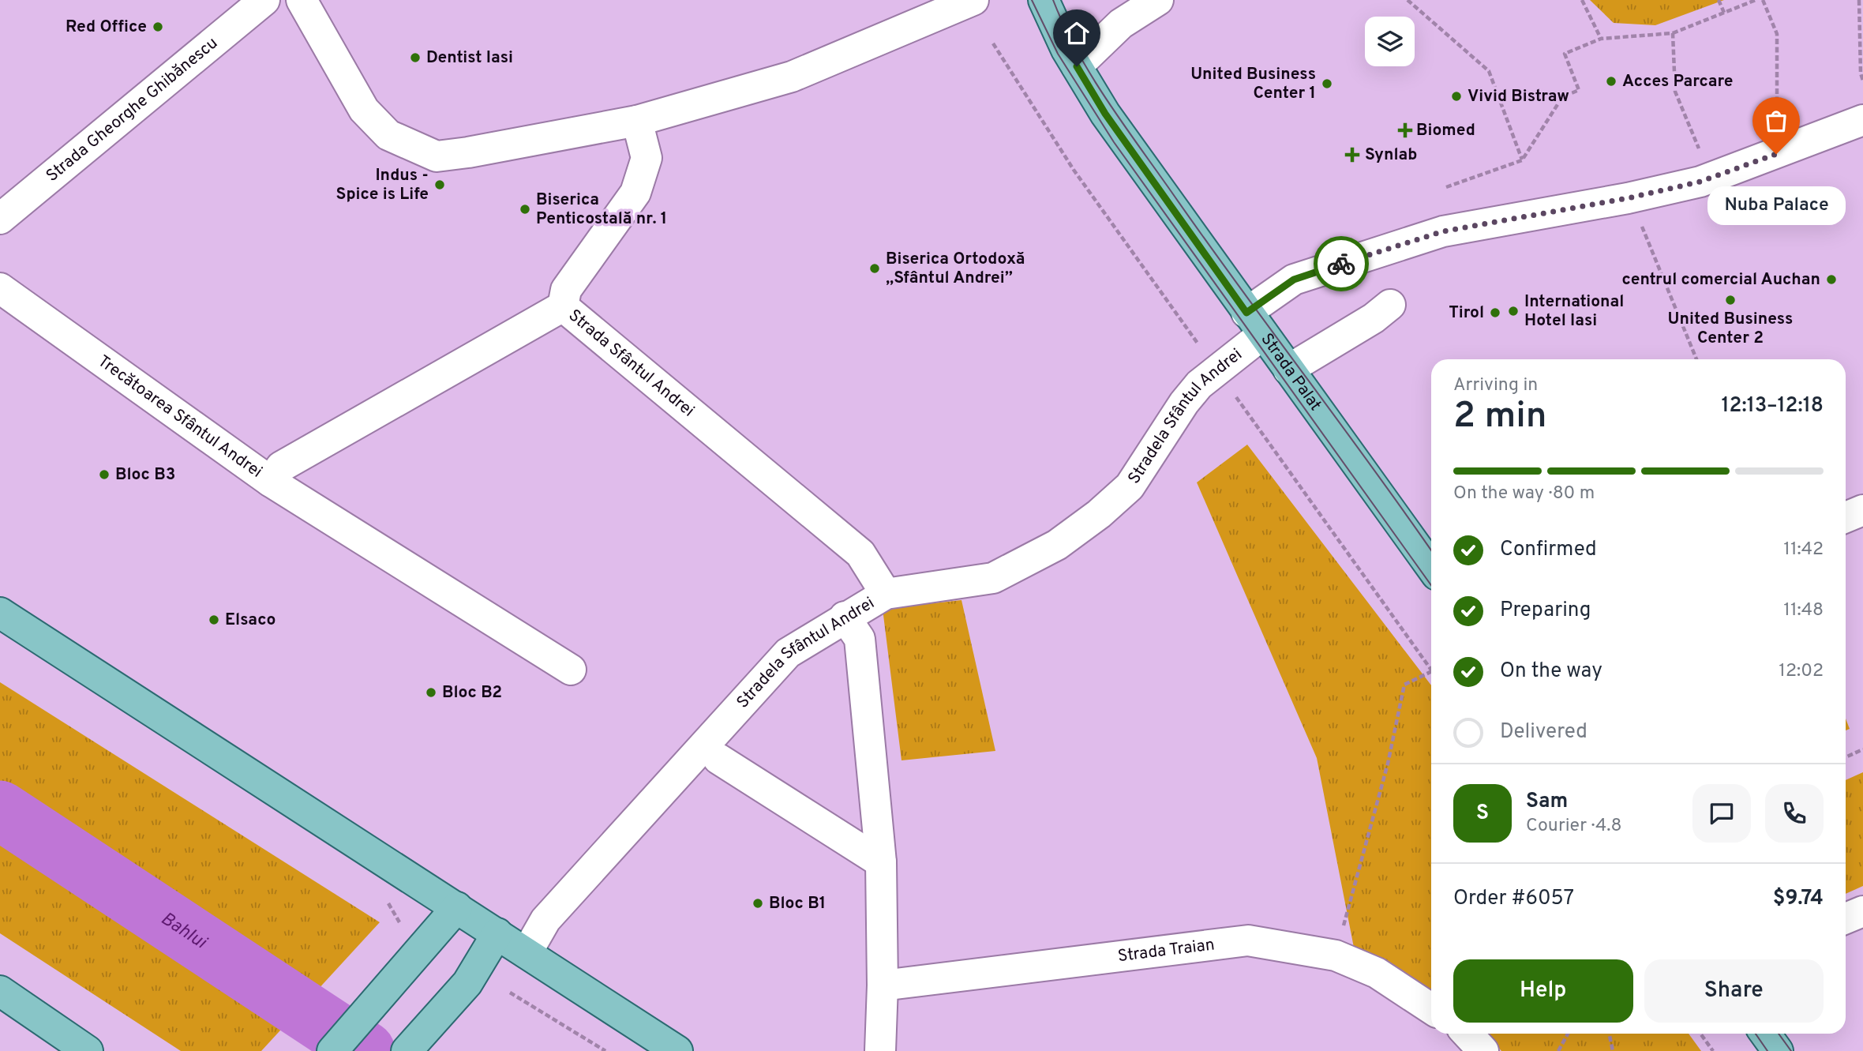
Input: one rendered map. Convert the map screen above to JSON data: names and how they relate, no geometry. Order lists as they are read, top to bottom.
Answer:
{
  "streets": {
    "main road": ["Strada Palat"],
    "street": [
      "Strada Gheorghe Ghibănescu",
      "Strada Sfântul Andrei",
      "Trecătoarea Sfântul Andrei",
      "Stradela Sfântul Andrei",
      "Strada Traian"
    ]
  },
  "crossings": [
    ["Strada Sfântul Andrei", "Trecătoarea Sfântul Andrei"],
    ["Strada Sfântul Andrei", "Stradela Sfântul Andrei"],
    ["Strada Palat", "Stradela Sfântul Andrei"]
  ],
  "water": ["Bahlui"],
  "places": {
    "other": [
      "Red Office",
      "Dentist Iasi",
      "Acces Parcare",
      "United Business Center 1",
      "Vivid Bistraw",
      "Nuba Palace",
      "Indus - Spice is Life",
      "Biserica Penticostală nr. 1",
      "Biserica Ortodoxă „Sfântul Andrei”",
      "centrul comercial Auchan",
      "United Business Center 2",
      "International Hotel Iasi",
      "Tirol",
      "Bloc B3",
      "Elsaco",
      "Bloc B2",
      "Bloc B1"
    ],
    "health": ["Biomed", "Synlab"]
  },
  "page": {
    "bubble": "Nuba Palace",
    "heading": ["2 min", "Arriving in", "12:13–12:18"],
    "panel": [
      "Sam",
      "Courier · 4.8",
      "Order #6057",
      "$9.74"
    ],
    "bar": "On the way · 80 m",
    "list": [
      ["Confirmed", "11:42"],
      ["Preparing", "11:48"],
      ["On the way", "12:02"],
      "Delivered"
    ],
    "round": "S",
    "buttons": ["Help", "Share"]
  }
}
